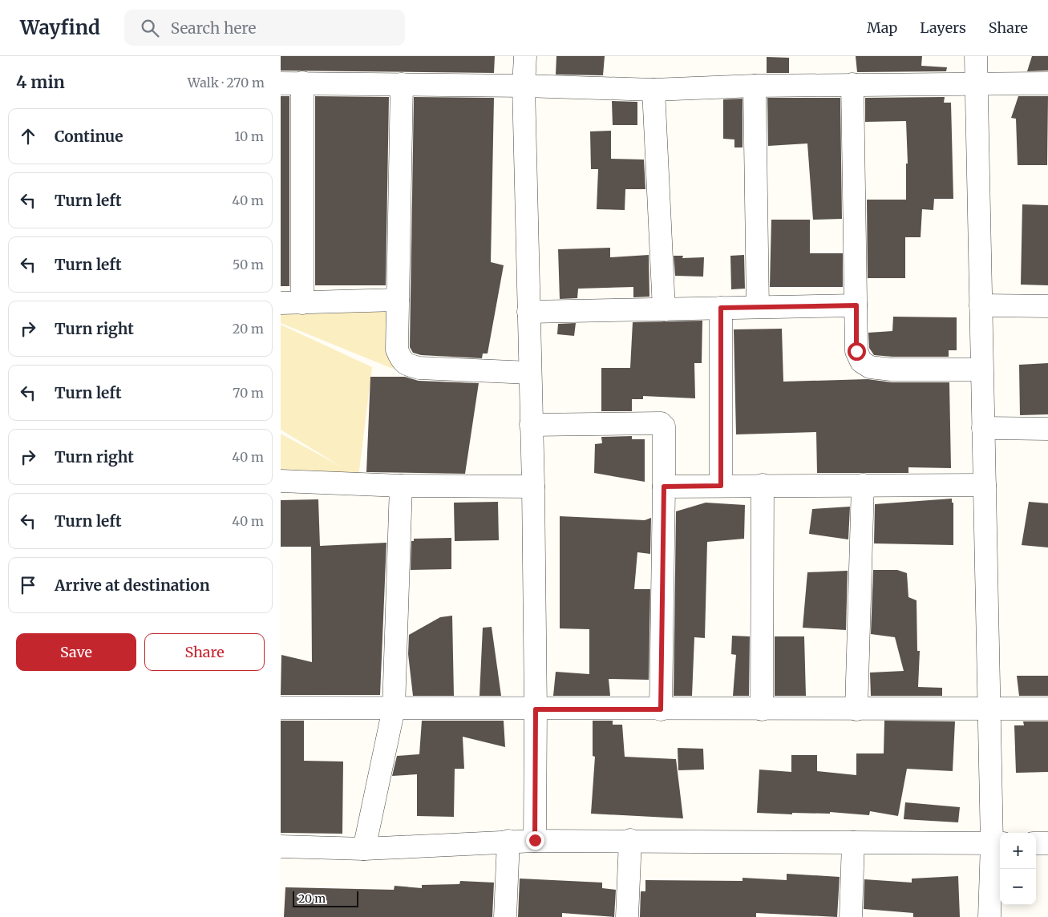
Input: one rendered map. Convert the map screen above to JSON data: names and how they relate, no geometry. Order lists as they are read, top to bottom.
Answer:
{
  "scale_bar": "20 m",
  "page": {
    "header": "Wayfind",
    "search": "Search here",
    "nav": ["Map", "Layers", "Share"],
    "heading": ["4 min", "Walk · 270 m"],
    "list": [
      ["Continue", "10 m"],
      ["Turn left", "40 m"],
      ["Turn left", "50 m"],
      ["Turn right", "20 m"],
      ["Turn left", "70 m"],
      ["Turn right", "40 m"],
      ["Turn left", "40 m"],
      "Arrive at destination"
    ],
    "buttons": ["Save", "Share"],
    "map_buttons": ["+", "−"],
    "scale": "20 m"
  }
}
